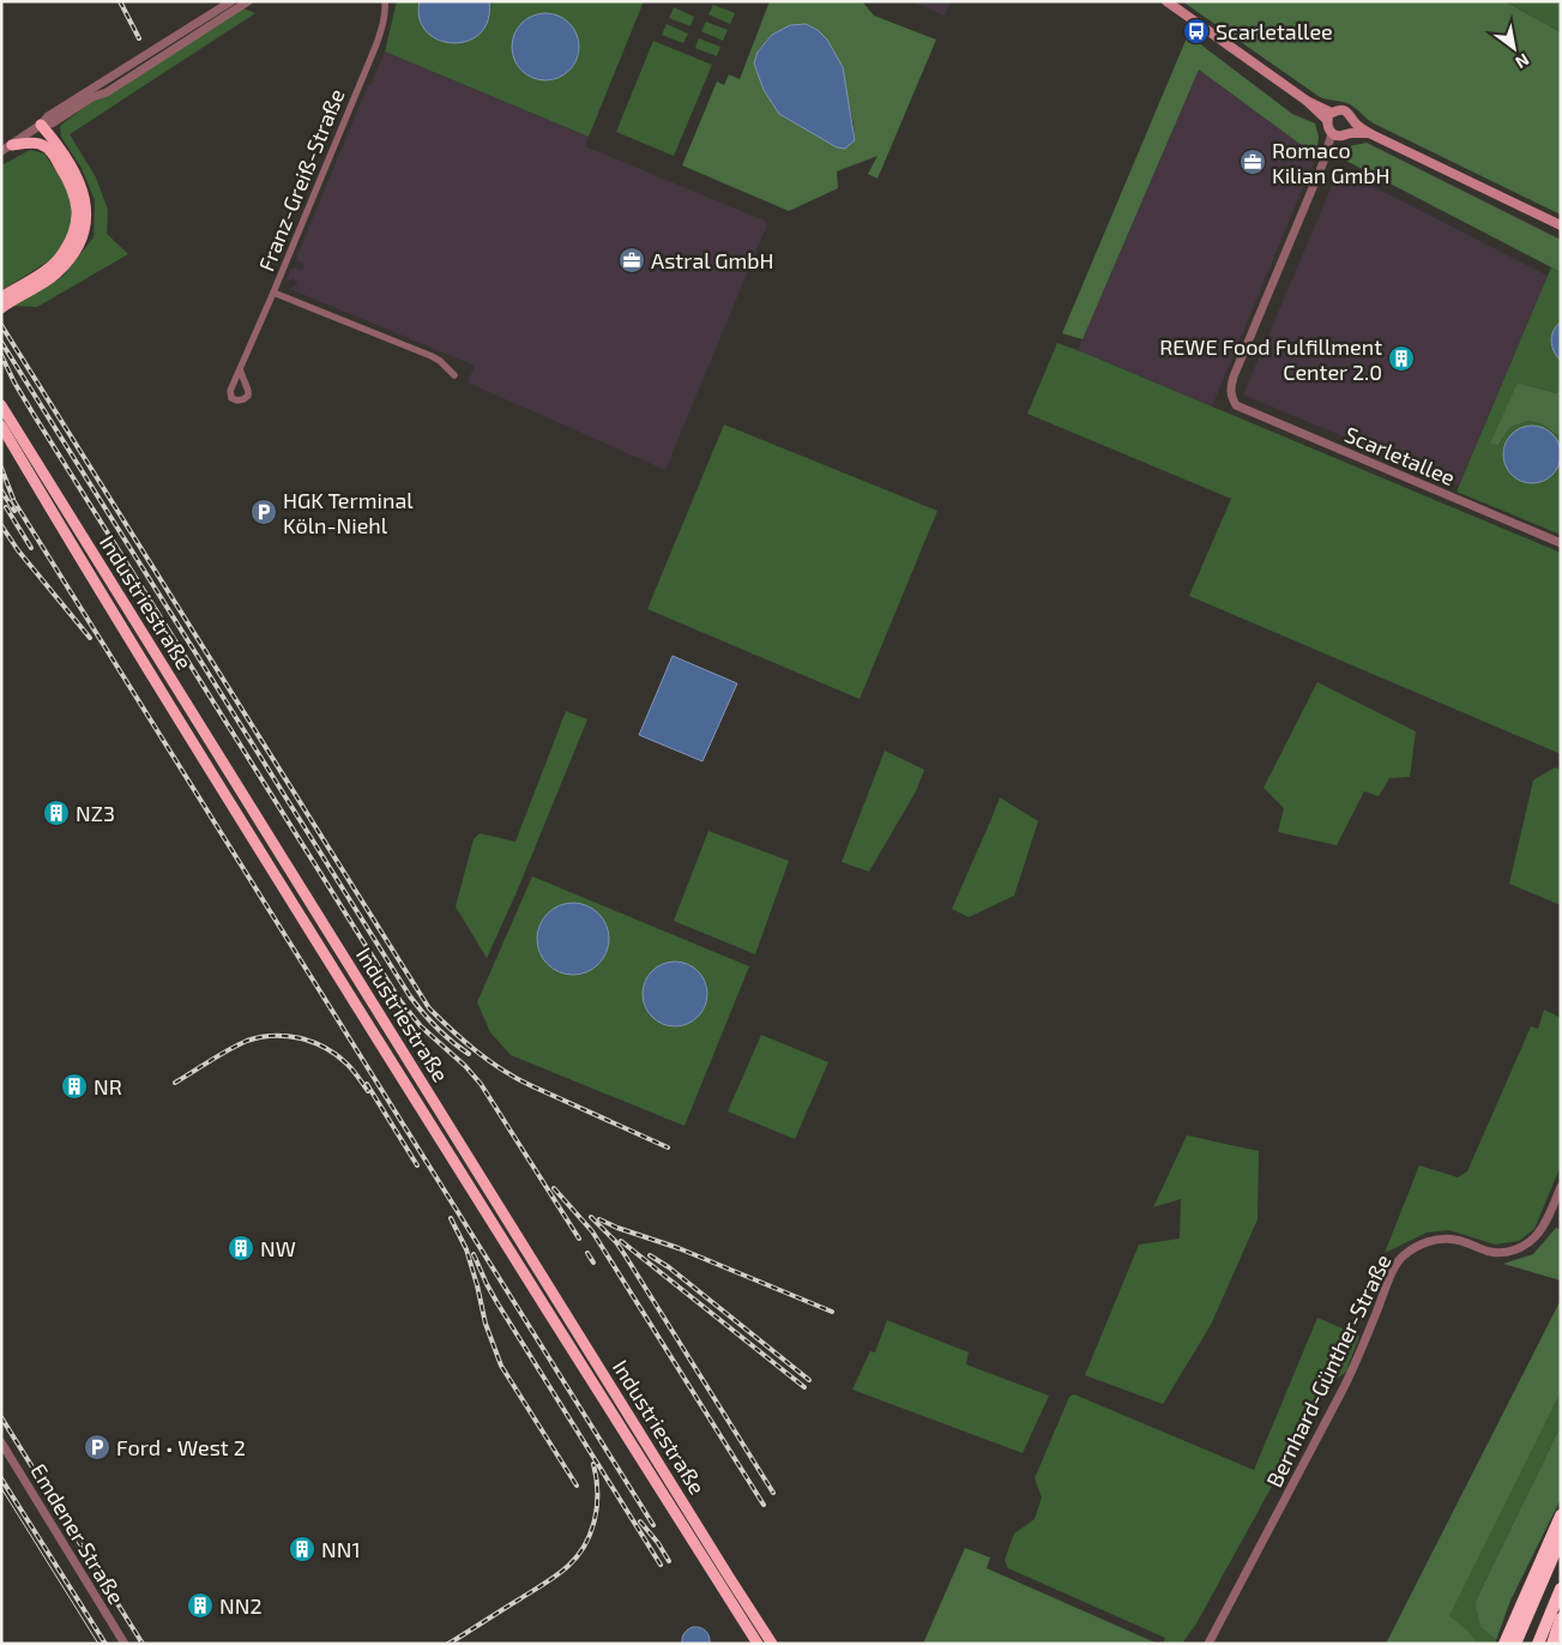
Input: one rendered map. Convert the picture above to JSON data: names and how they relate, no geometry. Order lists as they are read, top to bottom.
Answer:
{
  "streets": {
    "highway": ["Industriestraße"],
    "street": [
      "Franz-Greiß-Straße",
      "Scarletallee",
      "Bernhard-Günther-Straße",
      "Emdener Straße"
    ]
  },
  "places": {
    "bus stop": ["Scarletallee"],
    "office": ["Romaco Kilian GmbH", "Astral GmbH"],
    "building": [
      "REWE Food Fulfillment Center 2.0",
      "NZ3",
      "NR",
      "NW",
      "NN1",
      "NN2"
    ],
    "parking": ["HGK Terminal Köln-Niehl", "Ford • West 2"]
  },
  "north": "bottom right"
}
